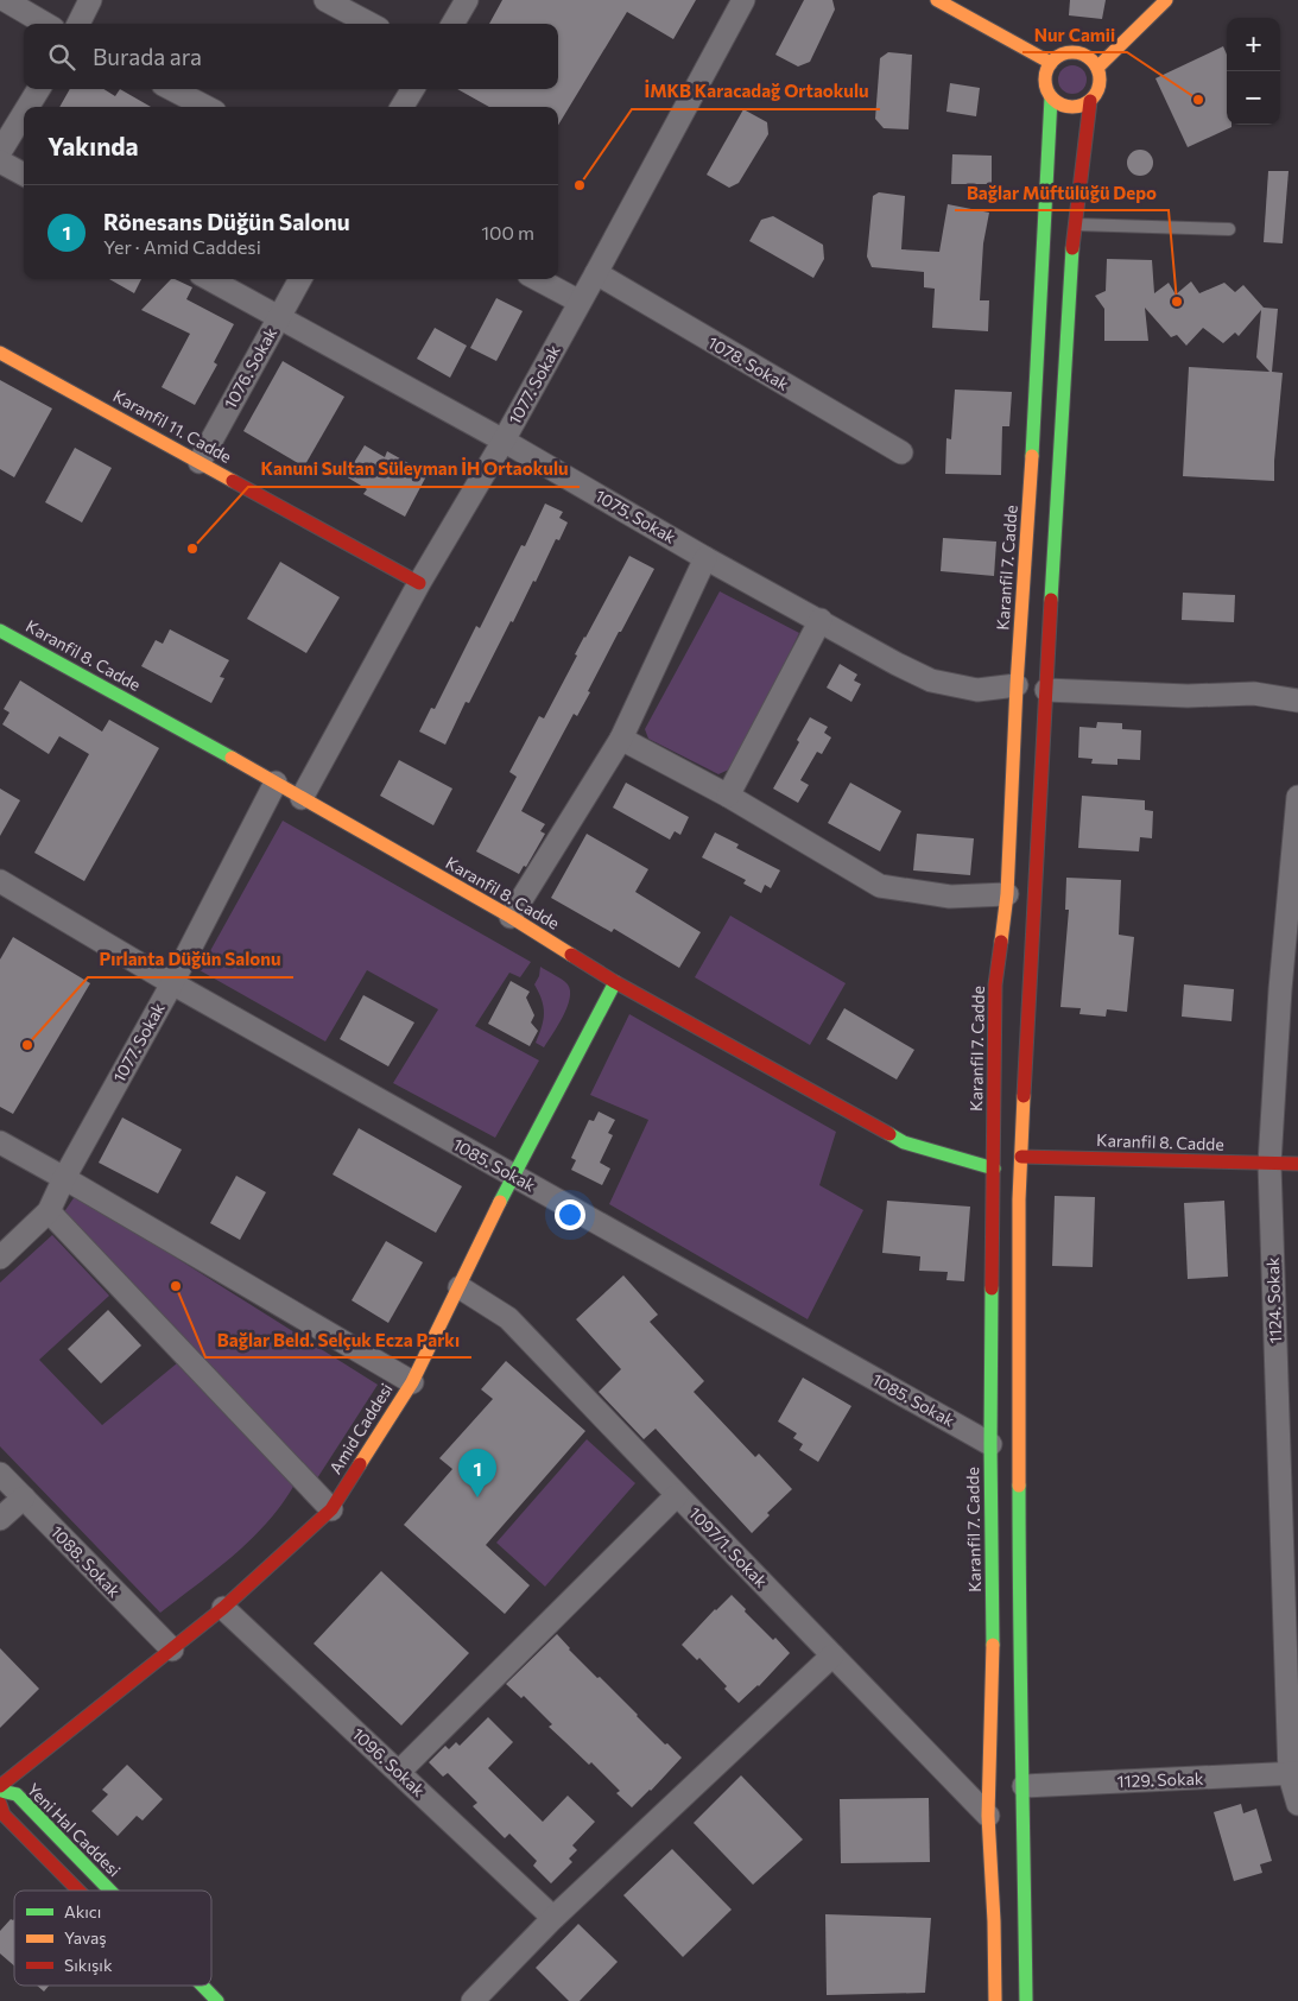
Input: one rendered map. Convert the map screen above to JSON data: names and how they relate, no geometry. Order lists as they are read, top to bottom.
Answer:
{
  "streets": {
    "street": [
      "1078. Sokak",
      "1076. Sokak",
      "1077. Sokak",
      "Karanfil 11. Cadde",
      "1075. Sokak",
      "Karanfil 7. Cadde",
      "Karanfil 8. Cadde",
      "1085. Sokak",
      "1124. Sokak",
      "Amid Caddesi",
      "1097/1. Sokak",
      "1088. Sokak",
      "1096. Sokak",
      "1129. Sokak",
      "Yeni Hal Caddesi"
    ]
  },
  "crossings": [
    ["1078. Sokak", "1077. Sokak"],
    ["1076. Sokak", "Karanfil 11. Cadde"],
    ["1076. Sokak", "1075. Sokak"],
    ["1077. Sokak", "Karanfil 11. Cadde"],
    ["1077. Sokak", "1075. Sokak"],
    ["1077. Sokak", "Karanfil 8. Cadde"],
    ["1077. Sokak", "1085. Sokak"],
    ["1075. Sokak", "Karanfil 7. Cadde"],
    ["Karanfil 7. Cadde", "Karanfil 8. Cadde"],
    ["Karanfil 7. Cadde", "1085. Sokak"],
    ["Karanfil 7. Cadde", "1097/1. Sokak"],
    ["Karanfil 8. Cadde", "1124. Sokak"],
    ["Karanfil 8. Cadde", "Amid Caddesi"],
    ["1085. Sokak", "Amid Caddesi"],
    ["1124. Sokak", "1129. Sokak"],
    ["Amid Caddesi", "1097/1. Sokak"],
    ["Amid Caddesi", "1088. Sokak"],
    ["Amid Caddesi", "1096. Sokak"],
    ["Amid Caddesi", "Yeni Hal Caddesi"]
  ],
  "places": [
    "Nur Camii",
    "İMKB Karacadağ Ortaokulu",
    "Bağlar Müftülüğü Depo",
    "Kanuni Sultan Süleyman İH Ortaokulu",
    "Pırlanta Düğün Salonu",
    "Bağlar Beld. Selçuk Ecza Parkı"
  ],
  "legend": ["Akıcı", "Yavaş", "Sıkışık"],
  "page": {
    "map_buttons": ["+", "−"],
    "search": "Burada ara",
    "heading": "Yakında",
    "list": [
      {
        "mark": "1",
        "name": "Rönesans Düğün Salonu",
        "note": "Yer · Amid Caddesi",
        "value": "100 m"
      }
    ],
    "pins": "1"
  }
}
